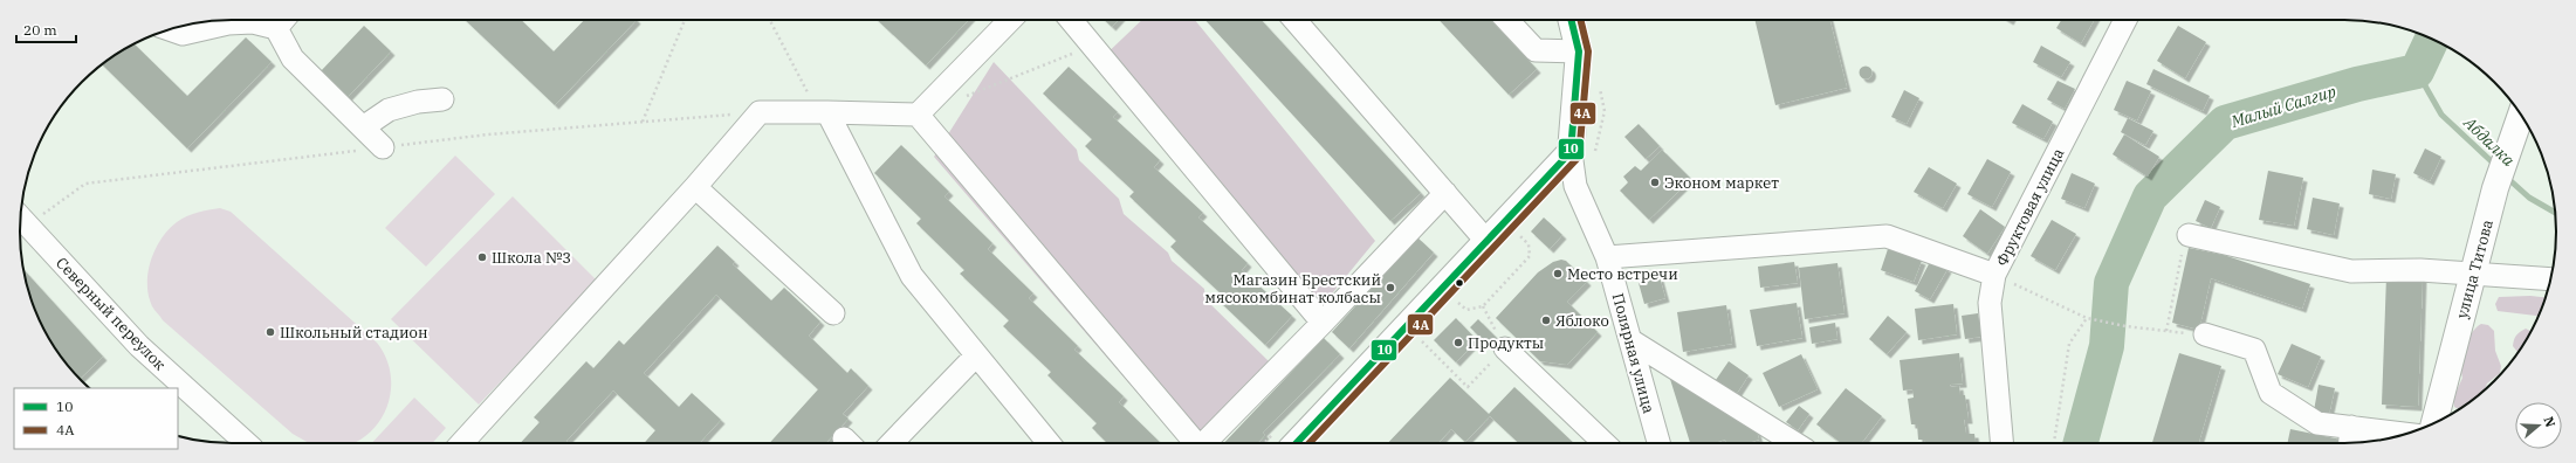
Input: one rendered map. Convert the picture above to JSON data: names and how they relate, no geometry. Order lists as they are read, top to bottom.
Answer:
{
  "streets": {
    "main road": ["улица Титова"],
    "street": ["Фруктовая улица", "Северный переулок", "Полярная улица"]
  },
  "crossings": [
    ["Фруктовая улица", "Полярная улица"]
  ],
  "water": ["Малый Салгир", "Абдалка"],
  "places": [
    "Эконом маркет",
    "Школа №3",
    "Место встречи",
    "Магазин Брестский мясокомбинат колбасы",
    "Яблоко",
    "Школьный стадион",
    "Продукты"
  ],
  "lines": ["transit line 10", "transit line 4А"],
  "legend": ["10", "4А"],
  "scale_bar": "20 m",
  "north": "right"
}
